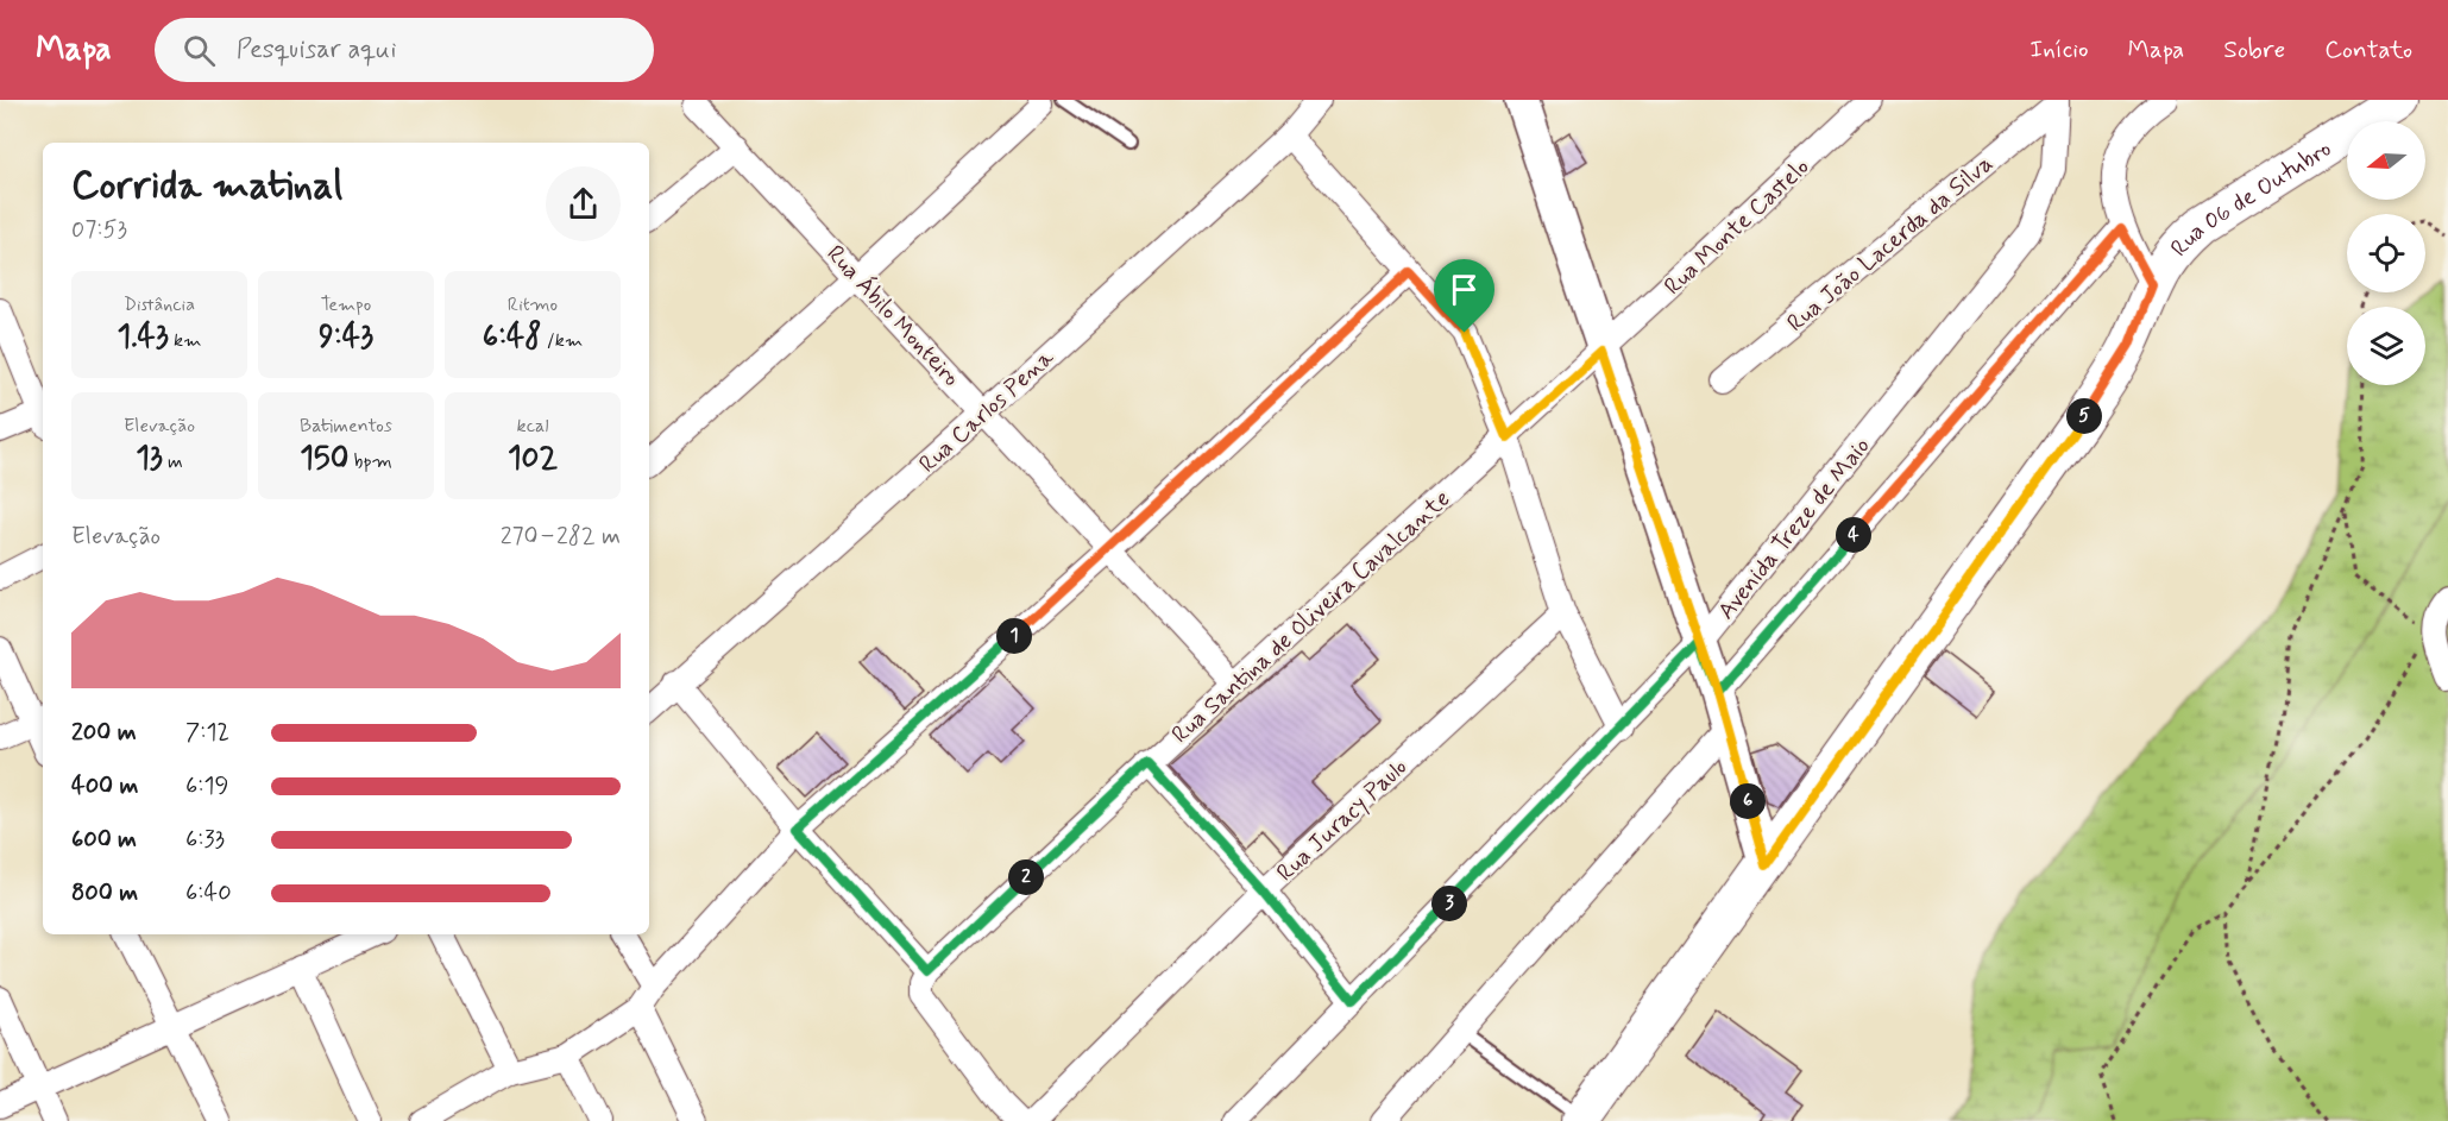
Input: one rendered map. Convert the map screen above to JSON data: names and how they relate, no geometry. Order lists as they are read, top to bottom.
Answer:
{
  "streets": {
    "main road": ["Rua 06 de Outubro"],
    "street": [
      "Rua Monte Castelo",
      "Rua João Lacerda da Silva",
      "Rua Ábilo Monteiro",
      "Rua Carlos Pena",
      "Avenida Treze de Maio",
      "Rua Santina de Oliveira Cavalcante",
      "Rua Juracy Paulo"
    ]
  },
  "crossings": [
    ["Rua Monte Castelo", "Rua Santina de Oliveira Cavalcante"],
    ["Rua João Lacerda da Silva", "Avenida Treze de Maio"],
    ["Rua Ábilo Monteiro", "Rua Carlos Pena"],
    ["Rua Ábilo Monteiro", "Rua Santina de Oliveira Cavalcante"]
  ],
  "north": "left",
  "page": {
    "header": "Mapa",
    "search": "Pesquisar aqui",
    "nav": [
      "Início",
      "Mapa",
      "Sobre",
      "Contato"
    ],
    "heading": ["Corrida matinal", "07:53"],
    "stats": [
      ["Distância", "1.43 km"],
      ["Tempo", "9:43"],
      ["Ritmo", "6:48 /km"],
      ["Elevação", "13 m"],
      ["Batimentos", "150 bpm"],
      ["kcal", "102"]
    ],
    "pins": [
      "5",
      "4",
      "1",
      "6",
      "2",
      "3"
    ],
    "chart": ["Elevação", "270–282 m"],
    "list": [
      {
        "name": "200 m",
        "note": "7:12"
      },
      {
        "name": "400 m",
        "note": "6:19"
      },
      {
        "name": "600 m",
        "note": "6:33"
      },
      {
        "name": "800 m",
        "note": "6:40"
      }
    ]
  }
}
